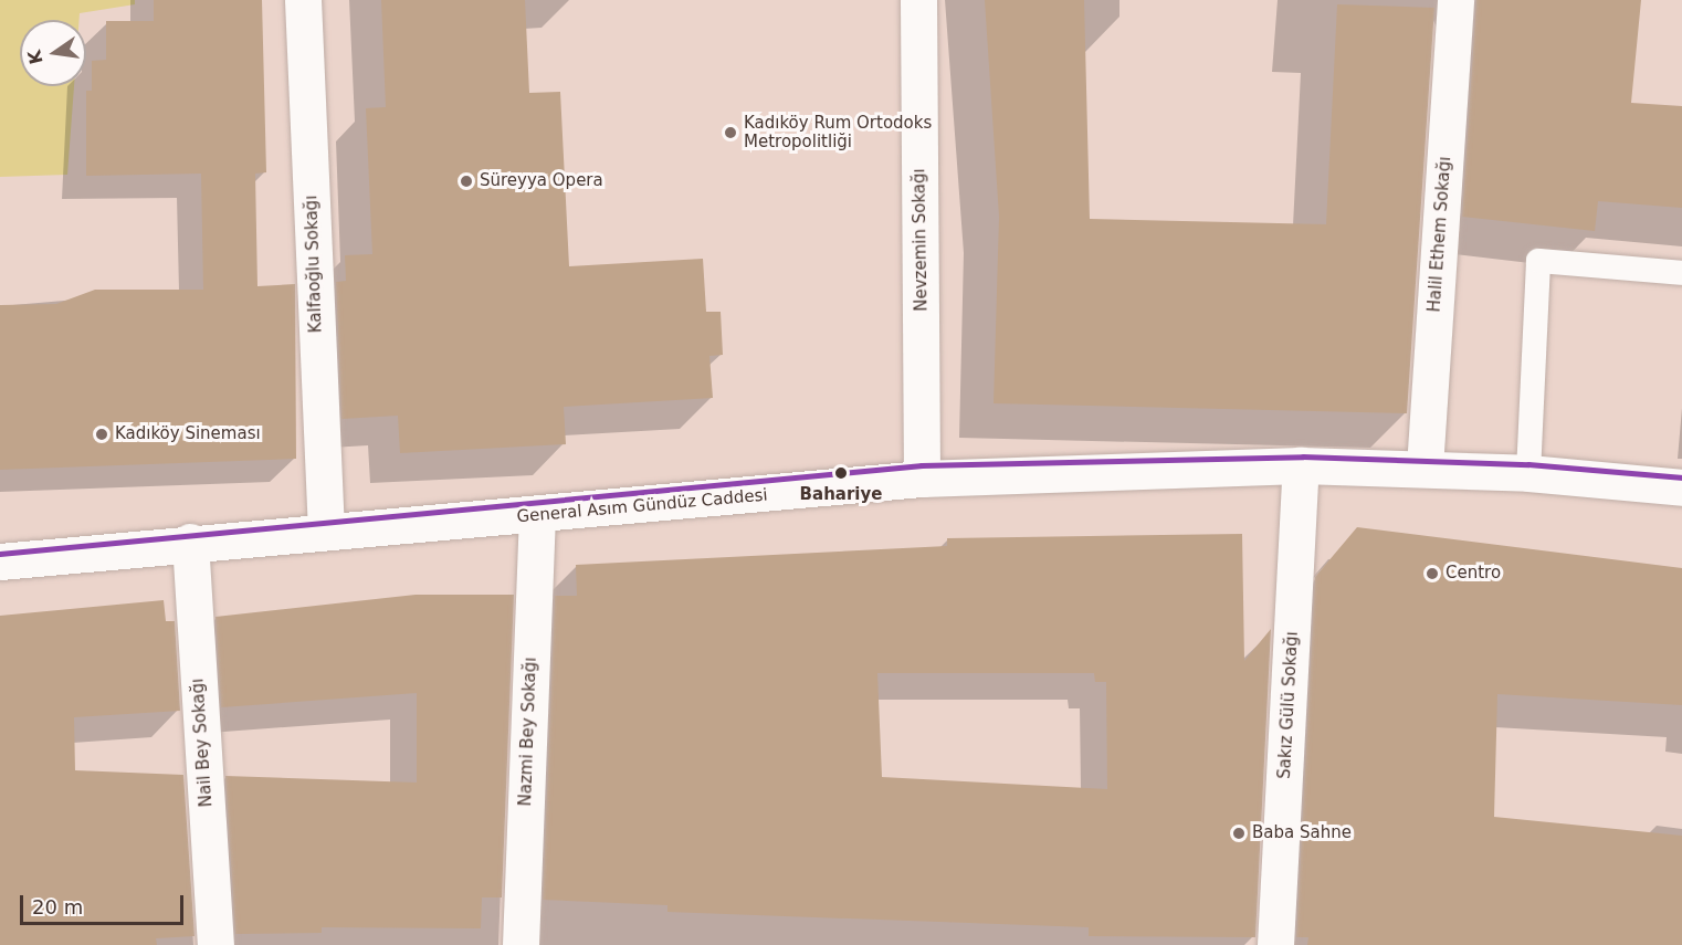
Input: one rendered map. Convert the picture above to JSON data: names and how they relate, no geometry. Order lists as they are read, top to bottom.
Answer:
{
  "streets": {
    "street": [
      "Halil Ethem Sokağı",
      "Nevzemin Sokağı",
      "Kalfaoğlu Sokağı",
      "General Asım Gündüz Caddesi",
      "Sakız Gülü Sokağı",
      "Nazmi Bey Sokağı",
      "Nail Bey Sokağı"
    ]
  },
  "crossings": [
    ["Halil Ethem Sokağı", "General Asım Gündüz Caddesi"],
    ["Nevzemin Sokağı", "General Asım Gündüz Caddesi"],
    ["Kalfaoğlu Sokağı", "General Asım Gündüz Caddesi"],
    ["General Asım Gündüz Caddesi", "Sakız Gülü Sokağı"],
    ["General Asım Gündüz Caddesi", "Nazmi Bey Sokağı"],
    ["General Asım Gündüz Caddesi", "Nail Bey Sokağı"]
  ],
  "places": [
    "Kadıköy Rum Ortodoks Metropolitliği",
    "Süreyya Opera",
    "Kadıköy Sineması",
    "Bahariye",
    "Centro",
    "Baba Sahne"
  ],
  "scale_bar": "20 m",
  "north": "left"
}
